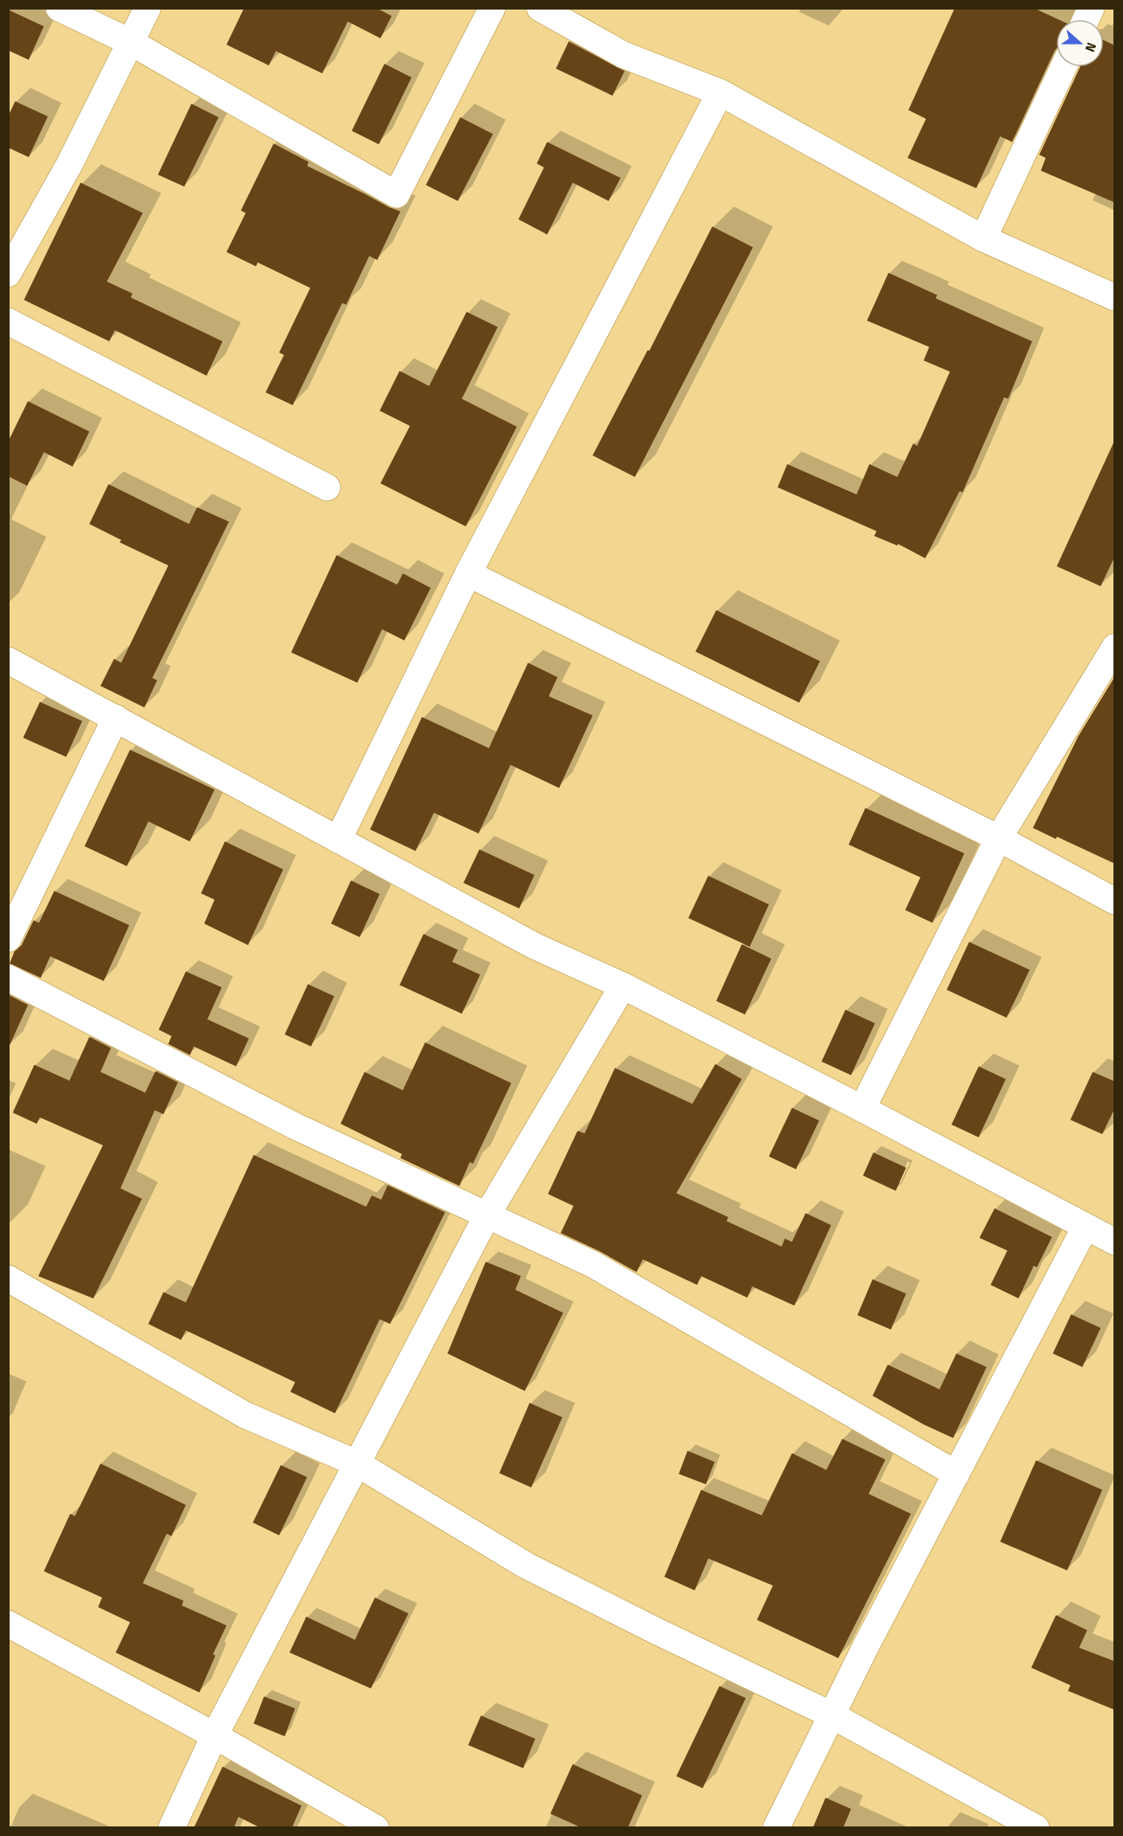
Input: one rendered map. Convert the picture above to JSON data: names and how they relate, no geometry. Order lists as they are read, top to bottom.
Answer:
{
  "north": "right"
}
